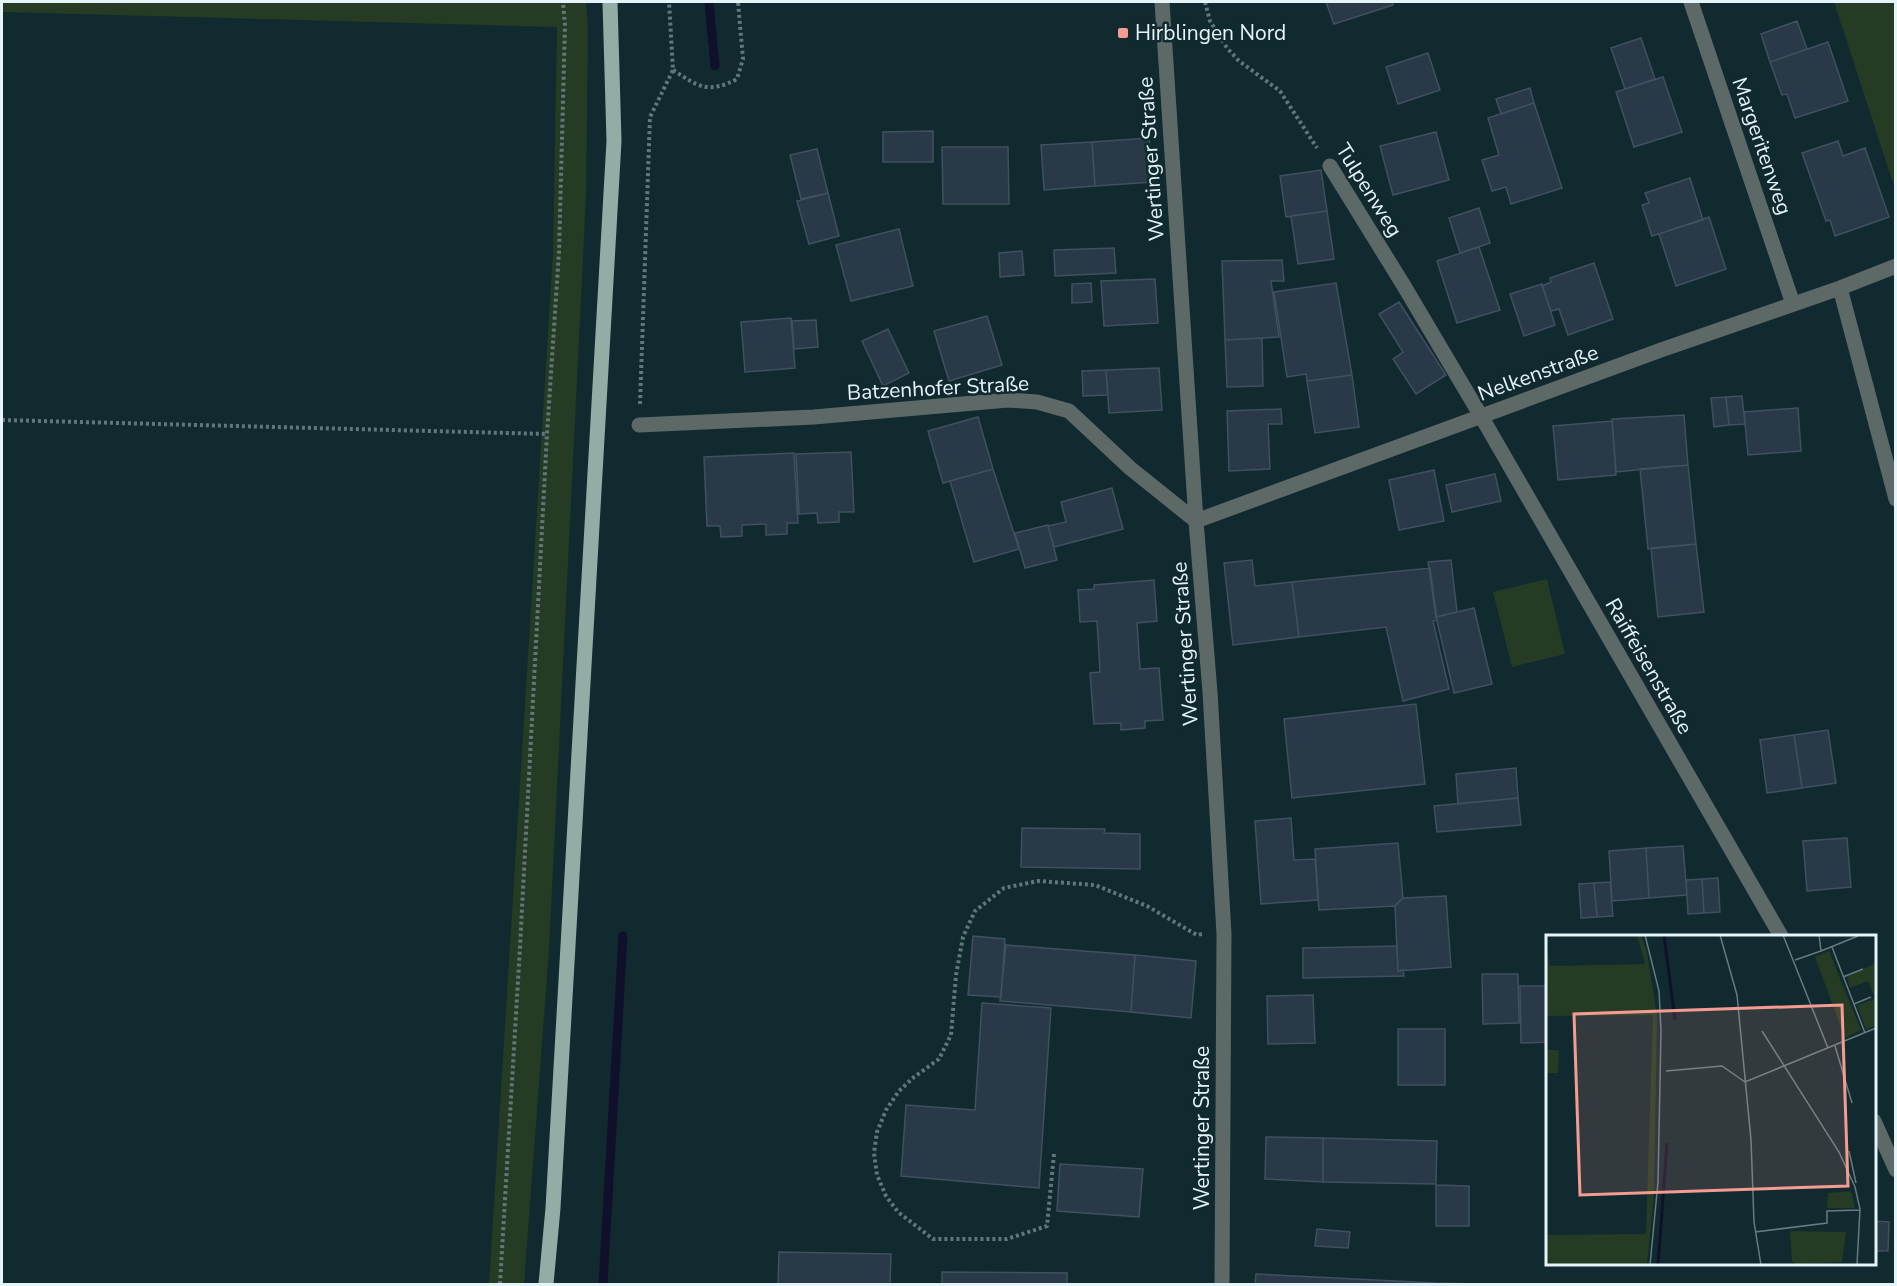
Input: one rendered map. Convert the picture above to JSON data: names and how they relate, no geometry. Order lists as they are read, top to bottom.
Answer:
{
  "streets": {
    "street": [
      "Margeritenweg",
      "Wertinger Straße",
      "Tulpenweg",
      "Nelkenstraße",
      "Batzenhofer Straße",
      "Raiffeisenstraße"
    ]
  },
  "crossings": [
    ["Margeritenweg", "Nelkenstraße"],
    ["Wertinger Straße", "Nelkenstraße"],
    ["Wertinger Straße", "Batzenhofer Straße"],
    ["Tulpenweg", "Nelkenstraße"],
    ["Tulpenweg", "Raiffeisenstraße"],
    ["Nelkenstraße", "Batzenhofer Straße"],
    ["Nelkenstraße", "Raiffeisenstraße"]
  ],
  "places": {
    "transit": ["Hirblingen Nord"]
  }
}
